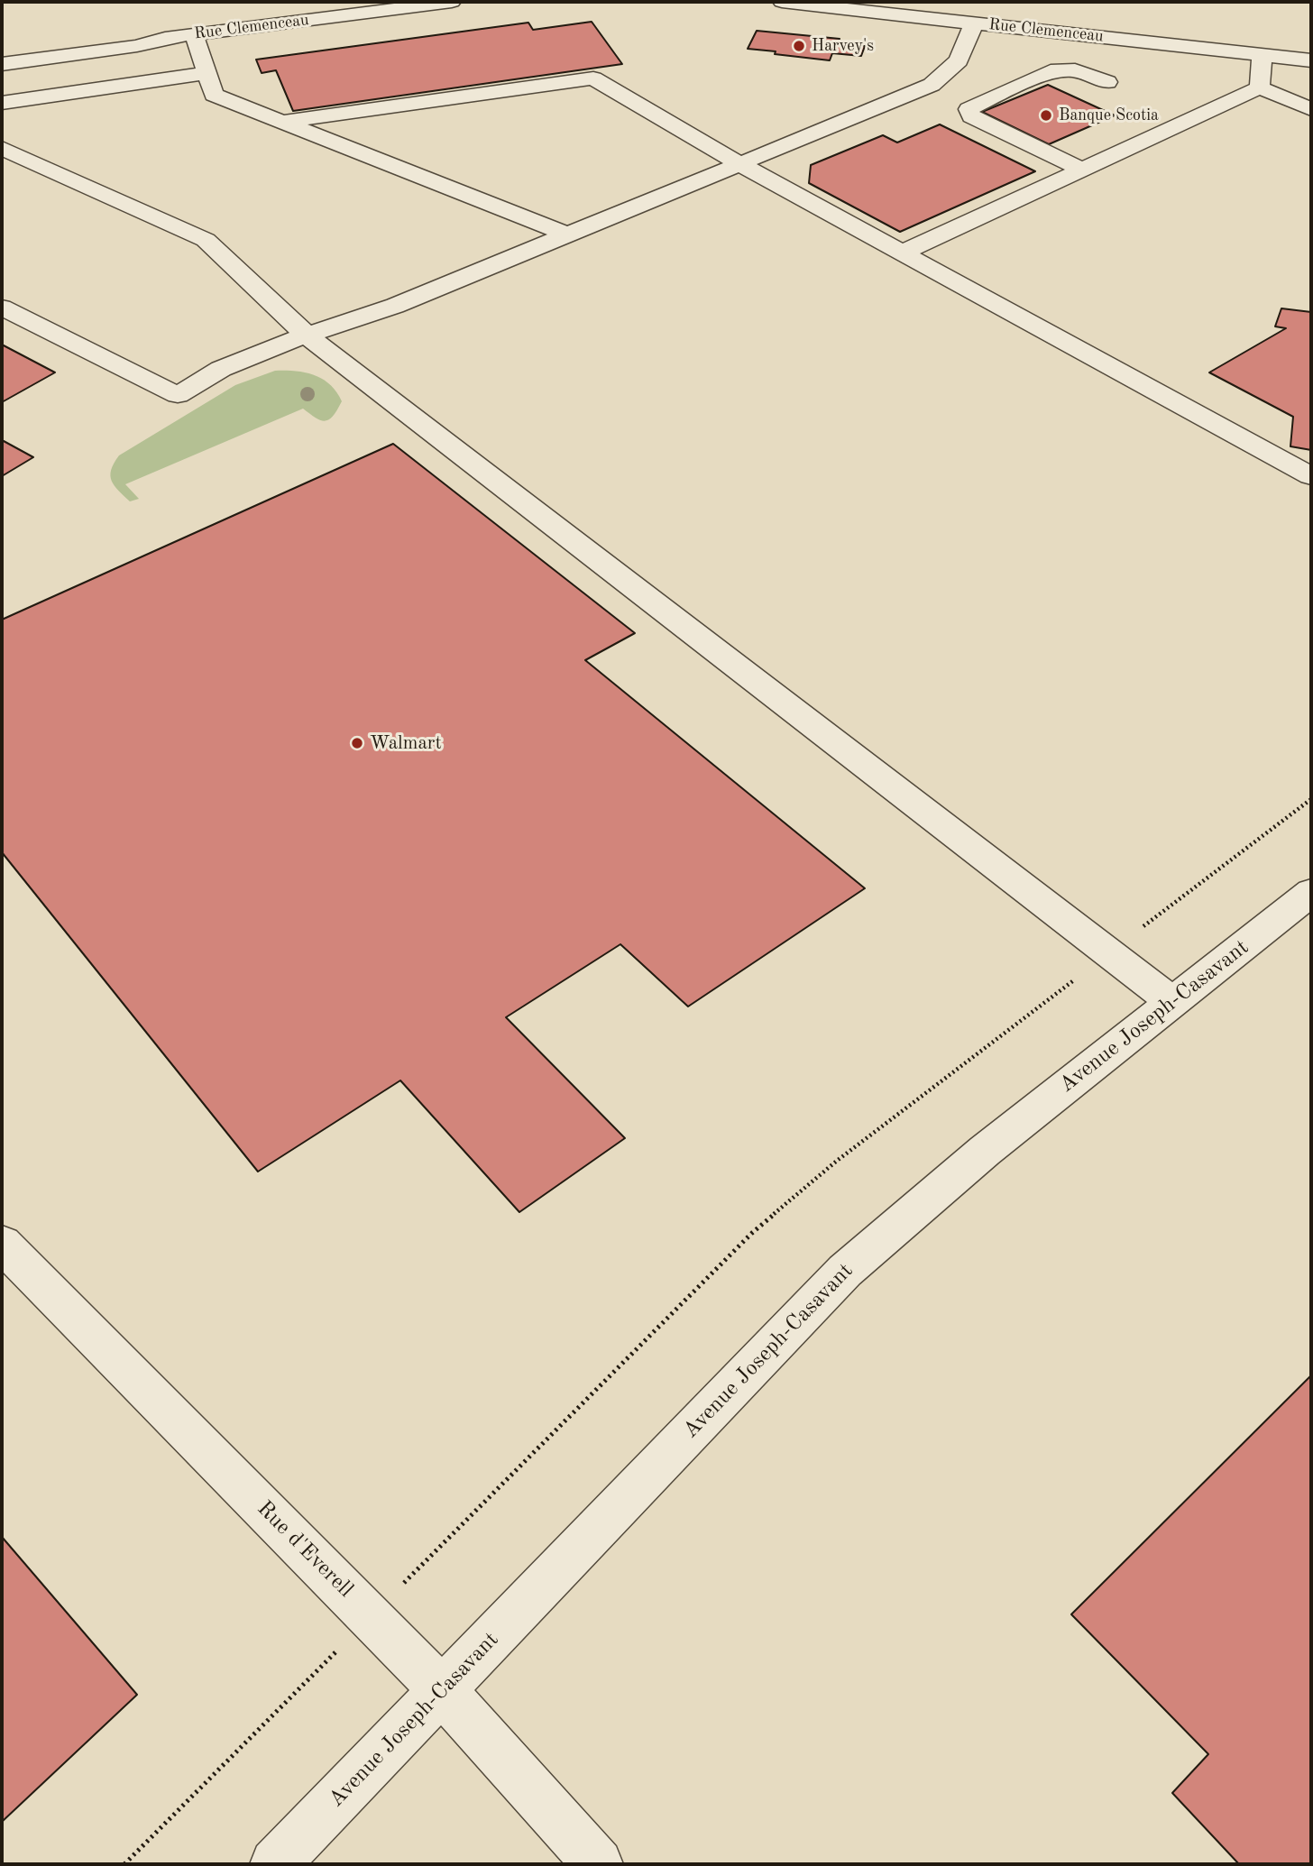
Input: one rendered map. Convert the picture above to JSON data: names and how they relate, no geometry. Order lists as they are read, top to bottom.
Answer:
{
  "streets": {
    "street": ["Rue Clemenceau", "Avenue Joseph-Casavant", "Rue d'Everell"]
  },
  "crossings": [
    ["Avenue Joseph-Casavant", "Rue d'Everell"]
  ],
  "places": ["Harvey's", "Banque Scotia", "Walmart"]
}
